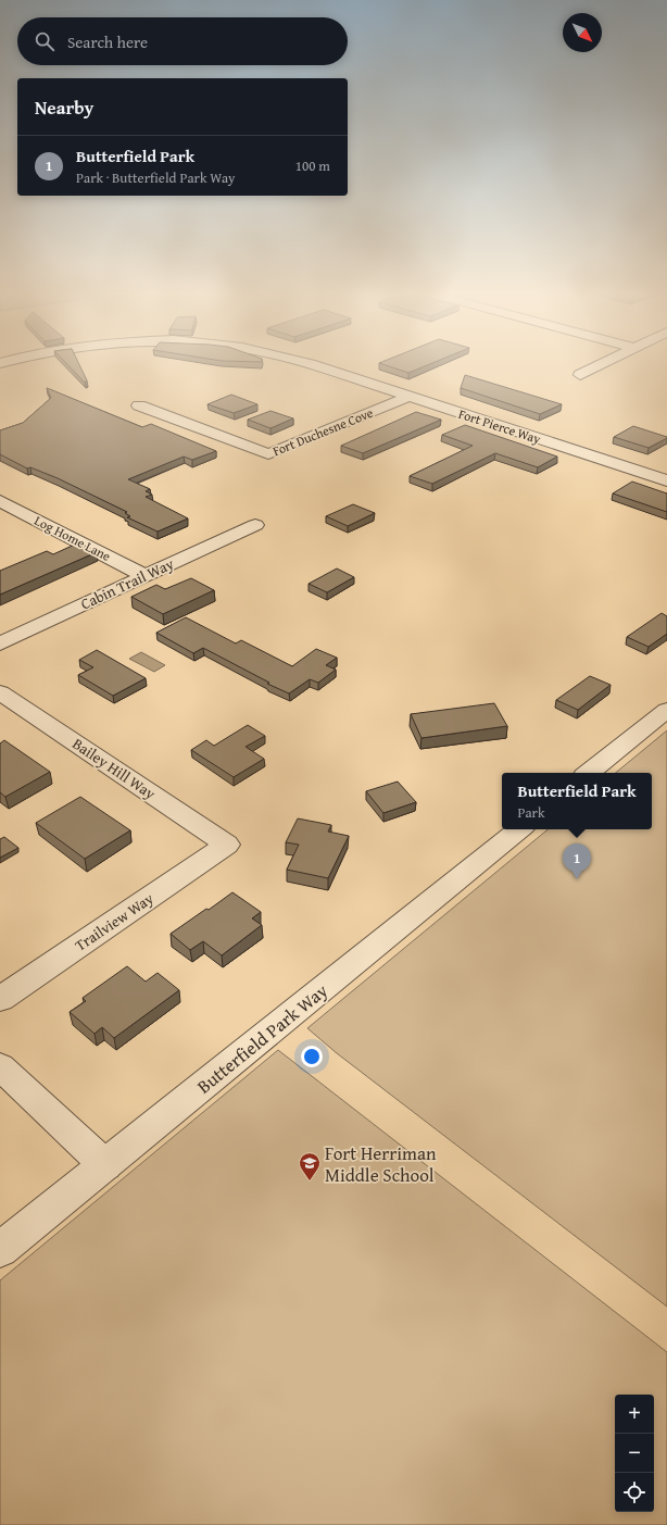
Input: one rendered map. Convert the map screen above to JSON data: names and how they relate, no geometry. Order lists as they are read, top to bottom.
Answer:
{
  "streets": {
    "street": [
      "Fort Pierce Way",
      "Fort Duchesne Cove",
      "Log Home Lane",
      "Cabin Trail Way",
      "Bailey Hill Way",
      "Trailview Way",
      "Butterfield Park Way"
    ]
  },
  "crossings": [
    ["Fort Pierce Way", "Fort Duchesne Cove"],
    ["Log Home Lane", "Cabin Trail Way"],
    ["Bailey Hill Way", "Trailview Way"]
  ],
  "places": {
    "school or university": ["Fort Herriman Middle School"]
  },
  "north": "bottom right",
  "page": {
    "search": "Search here",
    "heading": "Nearby",
    "list": [
      {
        "mark": "1",
        "name": "Butterfield Park",
        "note": "Park · Butterfield Park Way",
        "value": "100 m"
      }
    ],
    "popup": ["Butterfield Park", "Park"],
    "pins": "1",
    "map_buttons": ["+", "−"]
  }
}
